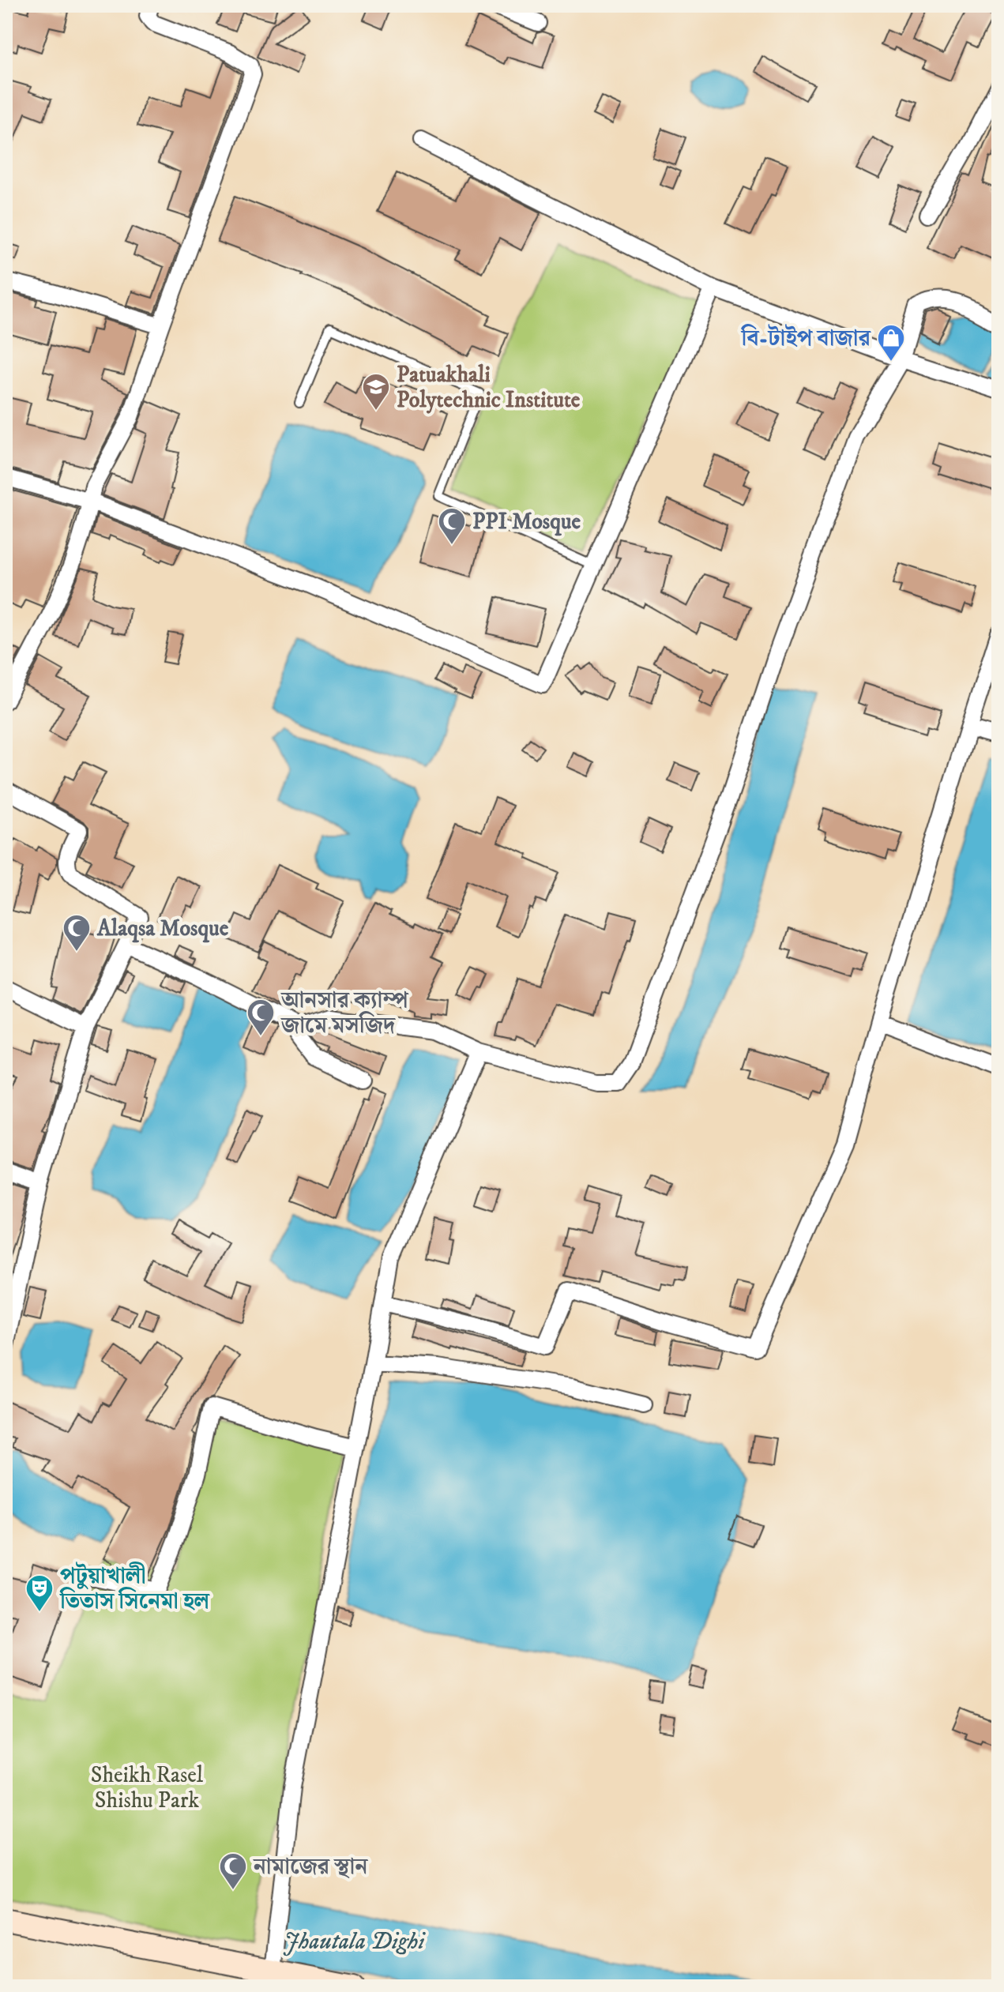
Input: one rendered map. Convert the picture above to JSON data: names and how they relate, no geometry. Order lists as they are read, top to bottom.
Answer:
{
  "water": ["Jhautala Dighi"],
  "parks": ["Sheikh Rasel Shishu Park"],
  "places": {
    "shop": ["বি-টাইপ বাজার"],
    "school or university": ["Patuakhali Polytechnic Institute"],
    "mosque": [
      "PPI Mosque",
      "Alaqsa Mosque",
      "আনসার ক্যাম্প জামে মসজিদ",
      "নামাজের স্থান"
    ],
    "theatre": ["পটুয়াখালী তিতাস সিনেমা হল"]
  }
}
